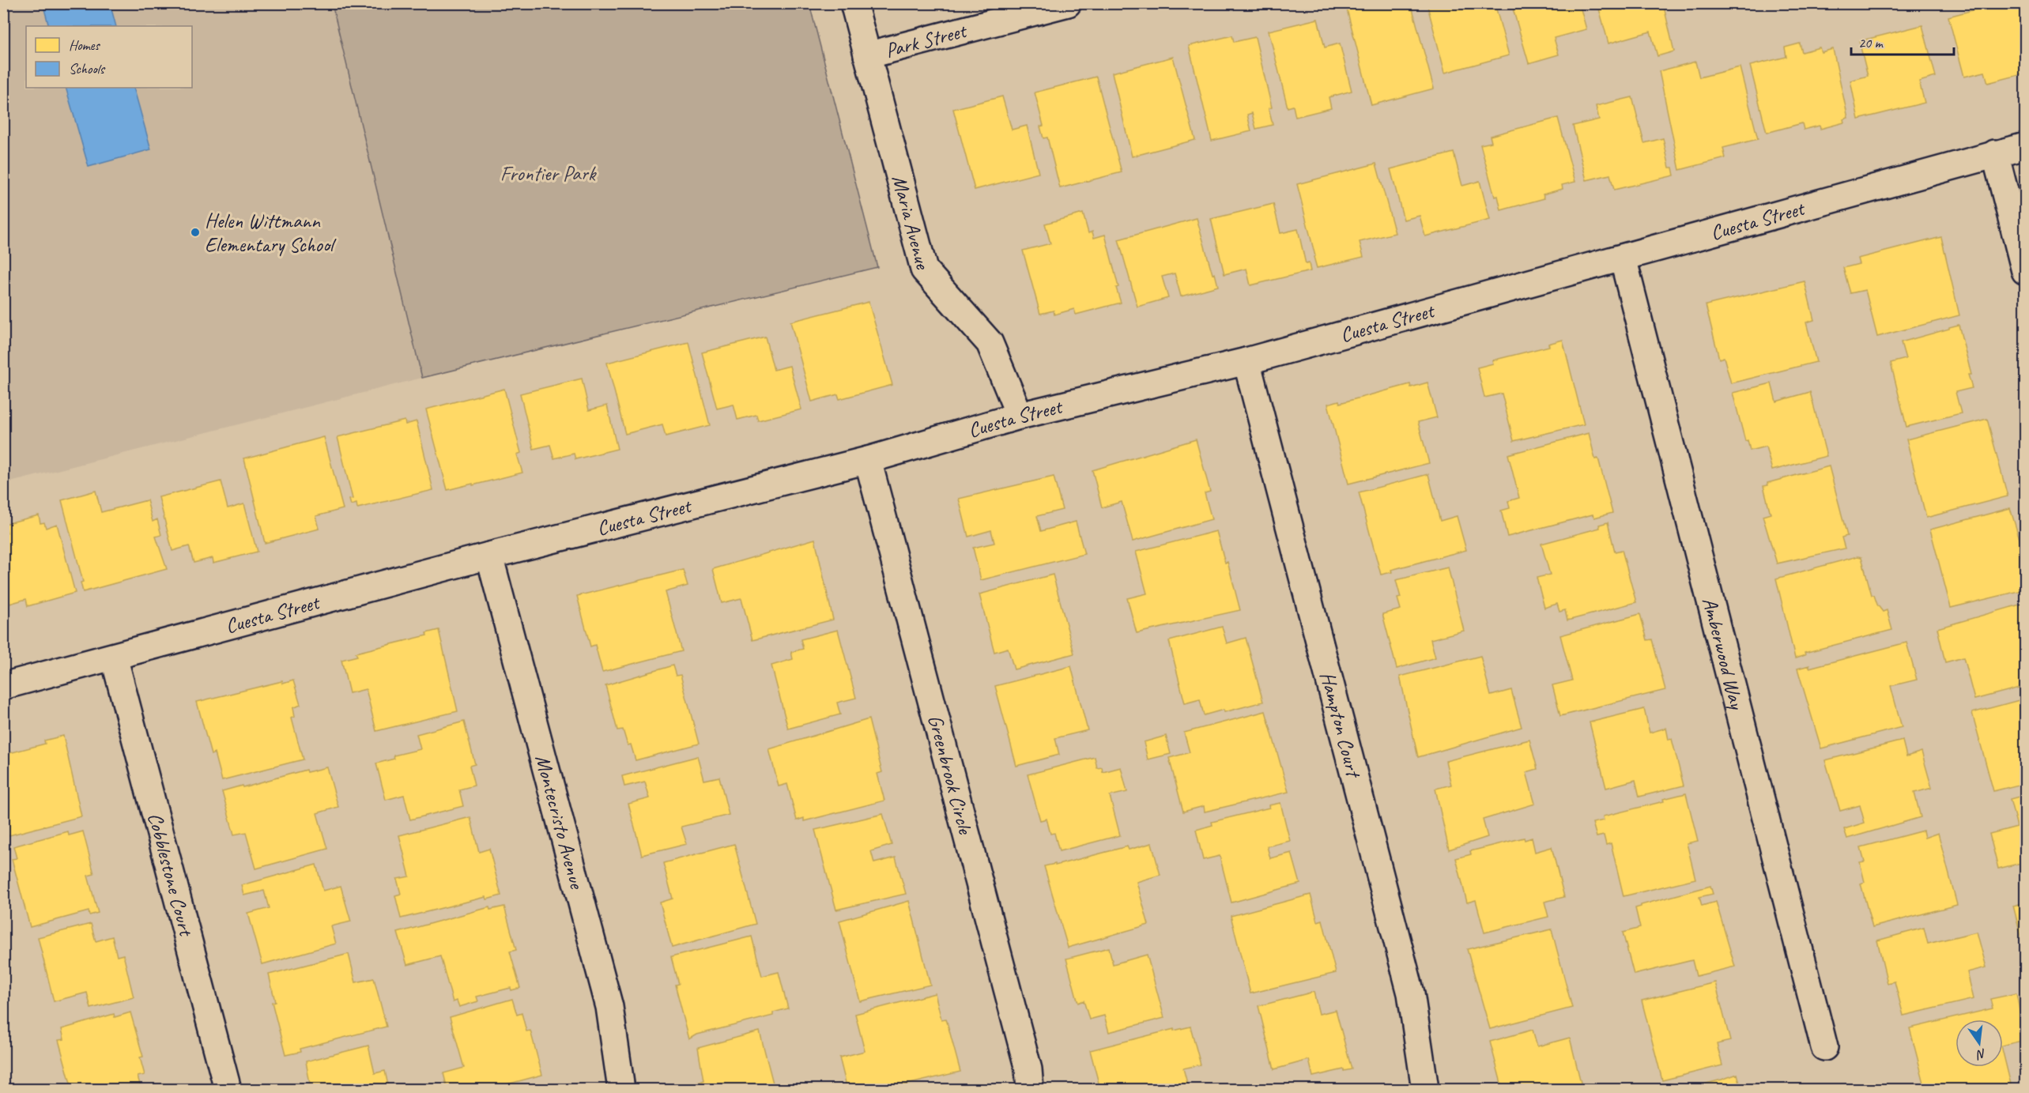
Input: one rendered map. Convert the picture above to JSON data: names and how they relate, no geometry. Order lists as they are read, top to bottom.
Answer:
{
  "streets": {
    "street": [
      "Park Street",
      "Cuesta Street",
      "Maria Avenue",
      "Amberwood Way",
      "Hampton Court",
      "Greenbrook Circle",
      "Montecristo Avenue",
      "Cobblestone Court"
    ]
  },
  "crossings": [
    ["Park Street", "Maria Avenue"],
    ["Cuesta Street", "Maria Avenue"],
    ["Cuesta Street", "Amberwood Way"],
    ["Cuesta Street", "Hampton Court"],
    ["Cuesta Street", "Greenbrook Circle"],
    ["Cuesta Street", "Montecristo Avenue"],
    ["Cuesta Street", "Cobblestone Court"]
  ],
  "parks": ["Frontier Park"],
  "places": ["Helen Wittmann Elementary School"],
  "legend": ["Homes", "Schools"],
  "scale_bar": "20 m",
  "north": "bottom"
}
